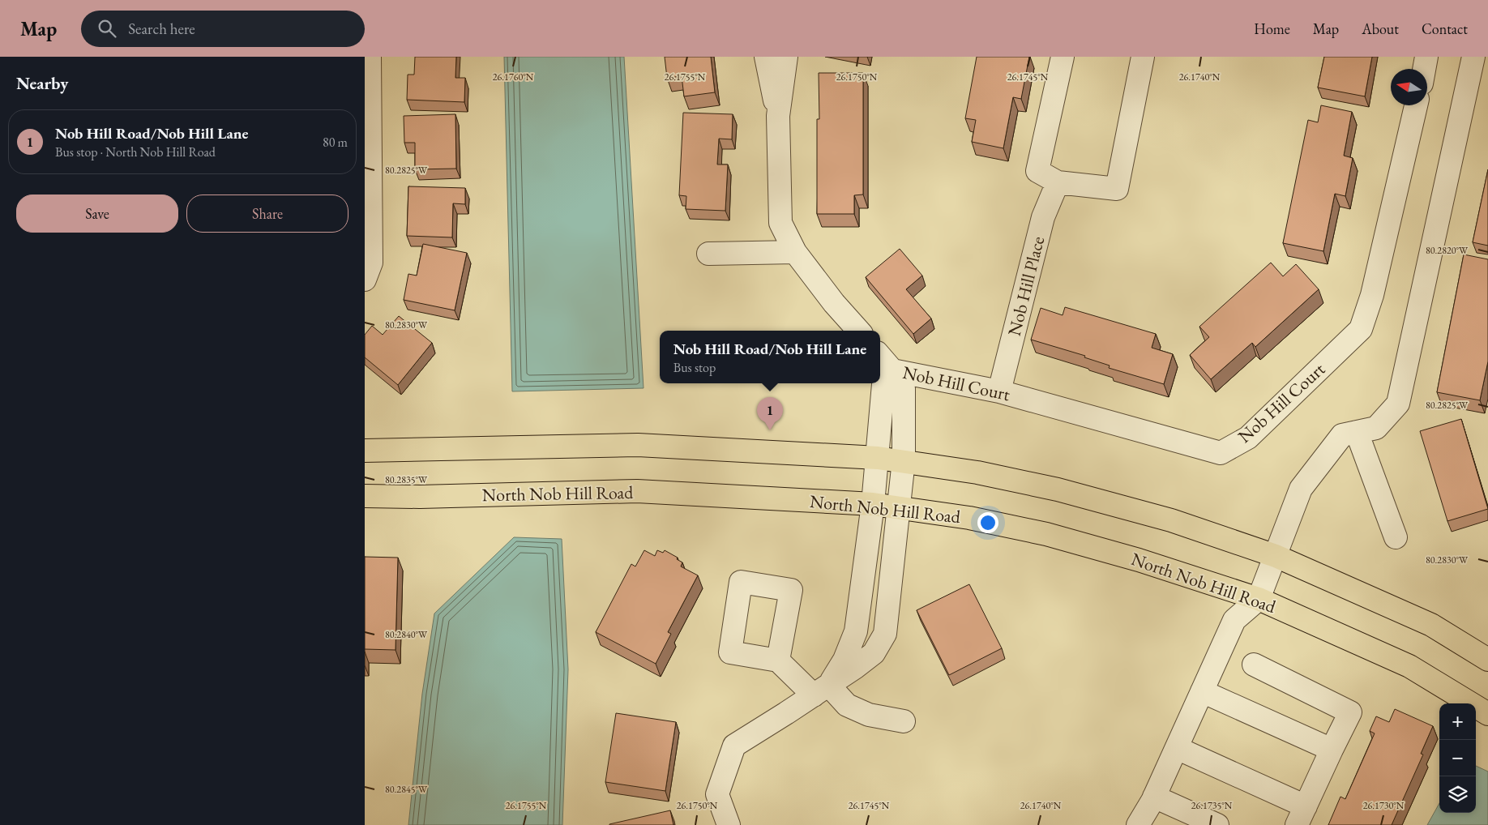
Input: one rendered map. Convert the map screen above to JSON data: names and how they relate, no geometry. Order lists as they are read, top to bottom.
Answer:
{
  "streets": {
    "main road": ["North Nob Hill Road"],
    "street": ["Nob Hill Place", "Nob Hill Court"]
  },
  "crossings": [
    ["Nob Hill Place", "Nob Hill Court"]
  ],
  "north": "left",
  "page": {
    "header": "Map",
    "search": "Search here",
    "nav": [
      "Home",
      "Map",
      "About",
      "Contact"
    ],
    "heading": "Nearby",
    "list": [
      {
        "mark": "1",
        "name": "Nob Hill Road/Nob Hill Lane",
        "note": "Bus stop · North Nob Hill Road",
        "value": "80 m"
      }
    ],
    "buttons": ["Save", "Share"],
    "popup": ["Nob Hill Road/Nob Hill Lane", "Bus stop"],
    "pins": "1",
    "map_buttons": ["+", "−"]
  },
  "coordinates": [
    "26.1760°N",
    "26.1755°N",
    "26.1750°N",
    "26.1745°N",
    "26.1740°N",
    "80.2825°W",
    "80.2820°W",
    "80.2830°W",
    "80.2835°W",
    "80.2840°W",
    "80.2845°W",
    "26.1735°N",
    "26.1730°N"
  ]
}
